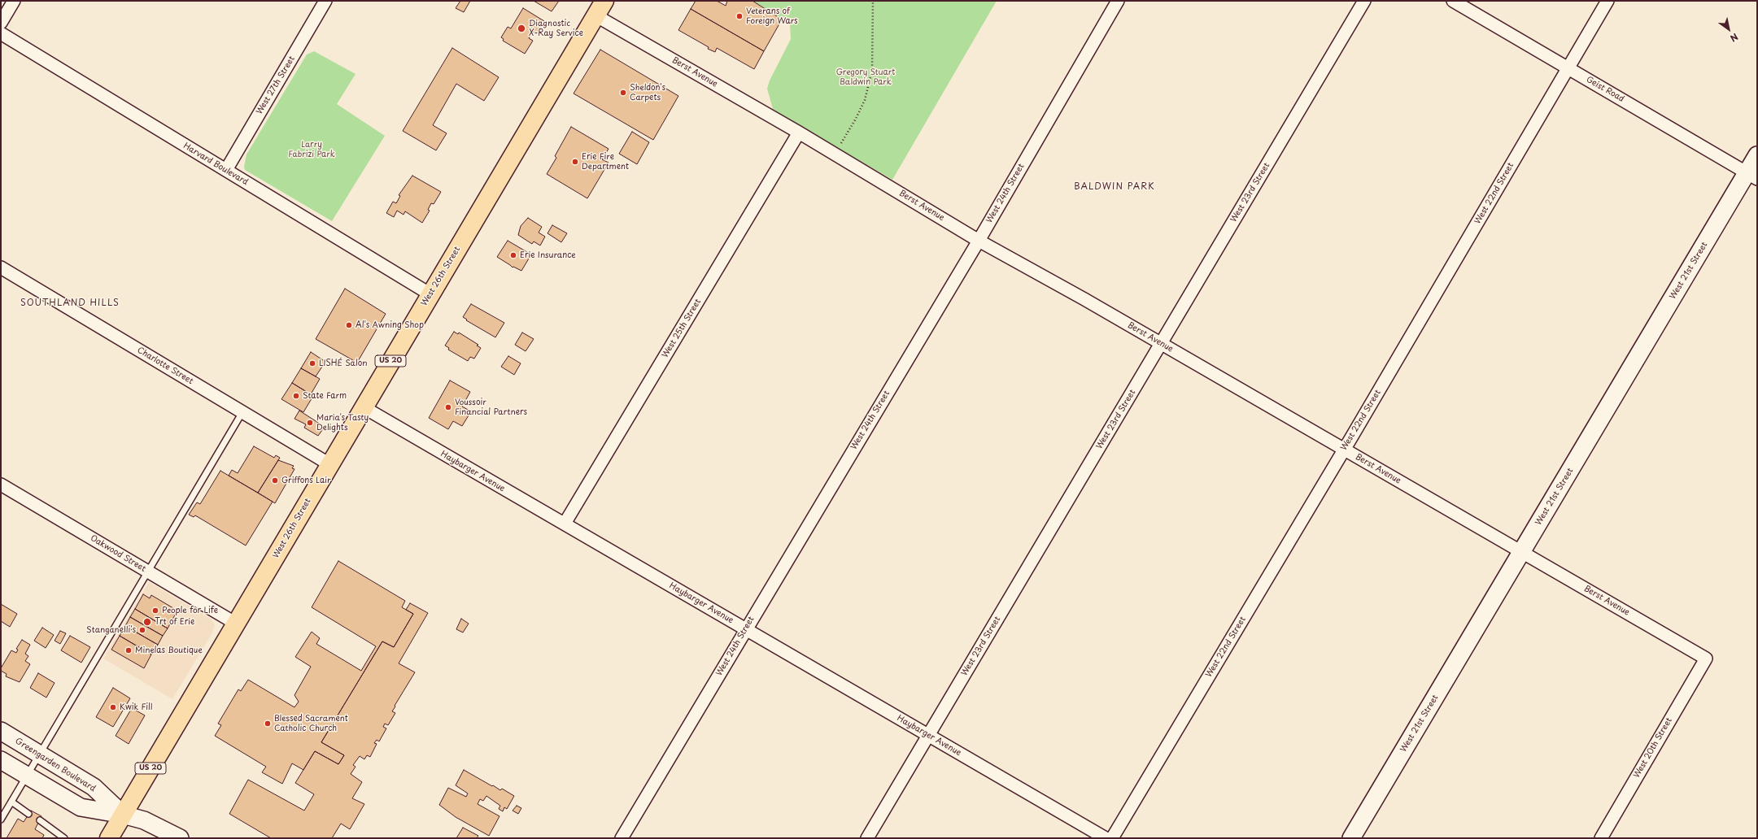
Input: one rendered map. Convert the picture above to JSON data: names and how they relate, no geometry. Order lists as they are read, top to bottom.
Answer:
{
  "streets": {
    "main road": ["West 26th Street", "US 20"],
    "street": [
      "Berst Avenue",
      "West 27th Street",
      "Geist Road",
      "Harvard Boulevard",
      "West 23rd Street",
      "West 24th Street",
      "West 22nd Street",
      "West 21st Street",
      "West 25th Street",
      "Charlotte Street",
      "Haybarger Avenue",
      "Oakwood Street",
      "West 20th Street",
      "Greengarden Boulevard"
    ]
  },
  "crossings": [
    ["Berst Avenue", "West 23rd Street"],
    ["Berst Avenue", "West 24th Street"],
    ["Berst Avenue", "West 22nd Street"],
    ["Berst Avenue", "West 21st Street"],
    ["Berst Avenue", "West 26th Street"],
    ["Berst Avenue", "West 25th Street"],
    ["Berst Avenue", "West 20th Street"],
    ["West 27th Street", "Harvard Boulevard"],
    ["Geist Road", "West 22nd Street"],
    ["Geist Road", "West 21st Street"],
    ["Harvard Boulevard", "West 26th Street"],
    ["West 23rd Street", "Haybarger Avenue"],
    ["West 24th Street", "Haybarger Avenue"],
    ["West 26th Street", "Charlotte Street"],
    ["West 26th Street", "Haybarger Avenue"],
    ["West 26th Street", "Oakwood Street"],
    ["West 26th Street", "Greengarden Boulevard"],
    ["West 25th Street", "Haybarger Avenue"]
  ],
  "districts": ["BALDWIN PARK", "SOUTHLAND HILLS"],
  "parks": ["Gregory Stuart Baldwin Park", "Larry Fabrizi Park"],
  "places": [
    "Veterans of Foreign Wars",
    "Diagnostic X-Ray Service",
    "Sheldon's Carpets",
    "Erie Fire Department",
    "Erie Insurance",
    "Al's Awning Shop",
    "LISHÉ Salon",
    "State Farm",
    "Voussoir Financial Partners",
    "Maria's Tasty Delights",
    "Griffons Lair",
    "People for Life",
    "Trt of Erie",
    "Stanganelli's",
    "Minelas Boutique",
    "Kwik Fill",
    "Blessed Sacrament Catholic Church"
  ],
  "north": "bottom right"
}
